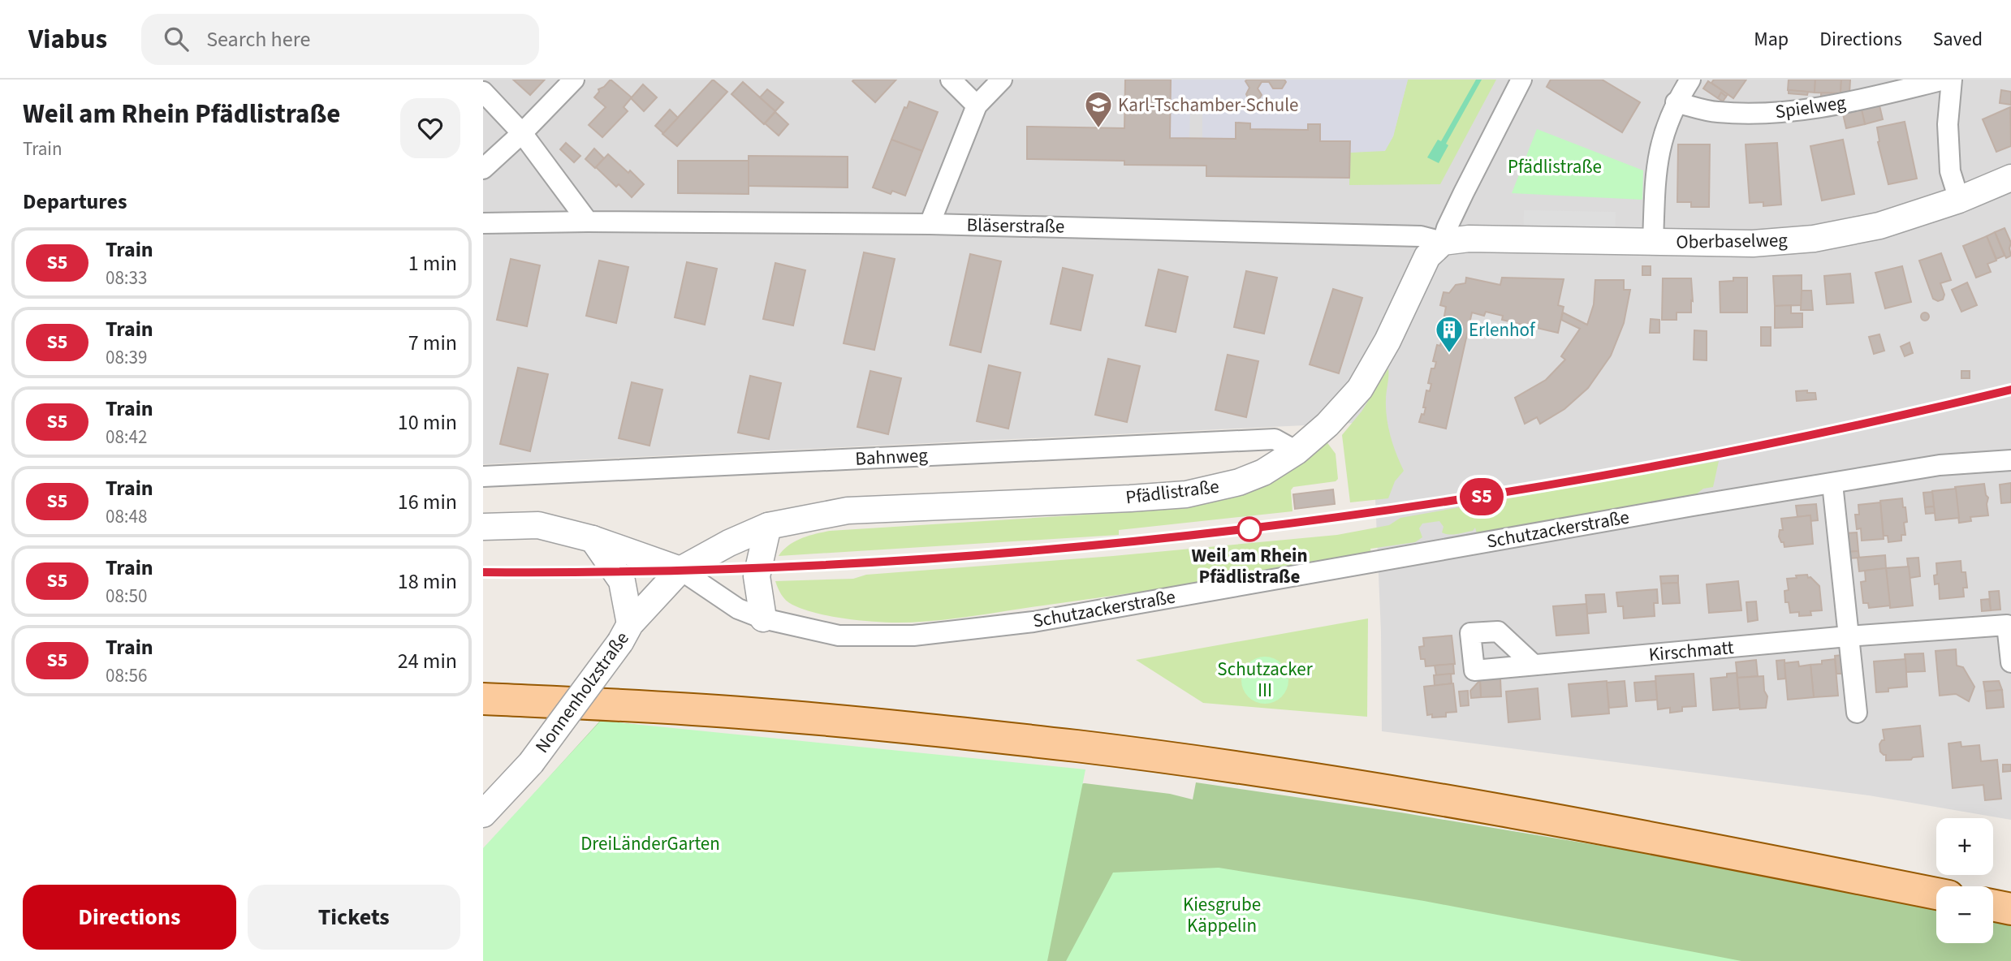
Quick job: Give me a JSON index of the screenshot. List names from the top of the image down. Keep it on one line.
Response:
{"streets":{"street":["Spielweg","Bläserstraße","Oberbaselweg","Bahnweg","Pfädlistraße","Schutzackerstraße","Kirschmatt","Nonnenholzstraße"]},"crossings":[["Bläserstraße","Oberbaselweg"],["Bläserstraße","Pfädlistraße"],["Oberbaselweg","Pfädlistraße"],["Bahnweg","Pfädlistraße"],["Pfädlistraße","Schutzackerstraße"],["Pfädlistraße","Nonnenholzstraße"],["Schutzackerstraße","Nonnenholzstraße"]],"parks":["Pfädlistraße","Schutzacker III","DreiLänderGarten","Kiesgrube Käppelin"],"places":{"school or university":["Karl-Tschamber-Schule"],"building":["Erlenhof"],"other":["Weil am Rhein Pfädlistraße"]},"page":{"header":"Viabus","search":"Search here","nav":["Map","Directions","Saved"],"heading":[["Weil am Rhein Pfädlistraße","Train"],"Departures"],"on_map":"S5","list":[{"mark":"S5","name":"Train","note":"08:33","value":"1 min"},{"mark":"S5","name":"Train","note":"08:39","value":"7 min"},{"mark":"S5","name":"Train","note":"08:42","value":"10 min"},{"mark":"S5","name":"Train","note":"08:48","value":"16 min"},{"mark":"S5","name":"Train","note":"08:50","value":"18 min"},{"mark":"S5","name":"Train","note":"08:56","value":"24 min"}],"map_buttons":["+","−"],"buttons":["Directions","Tickets"]}}
